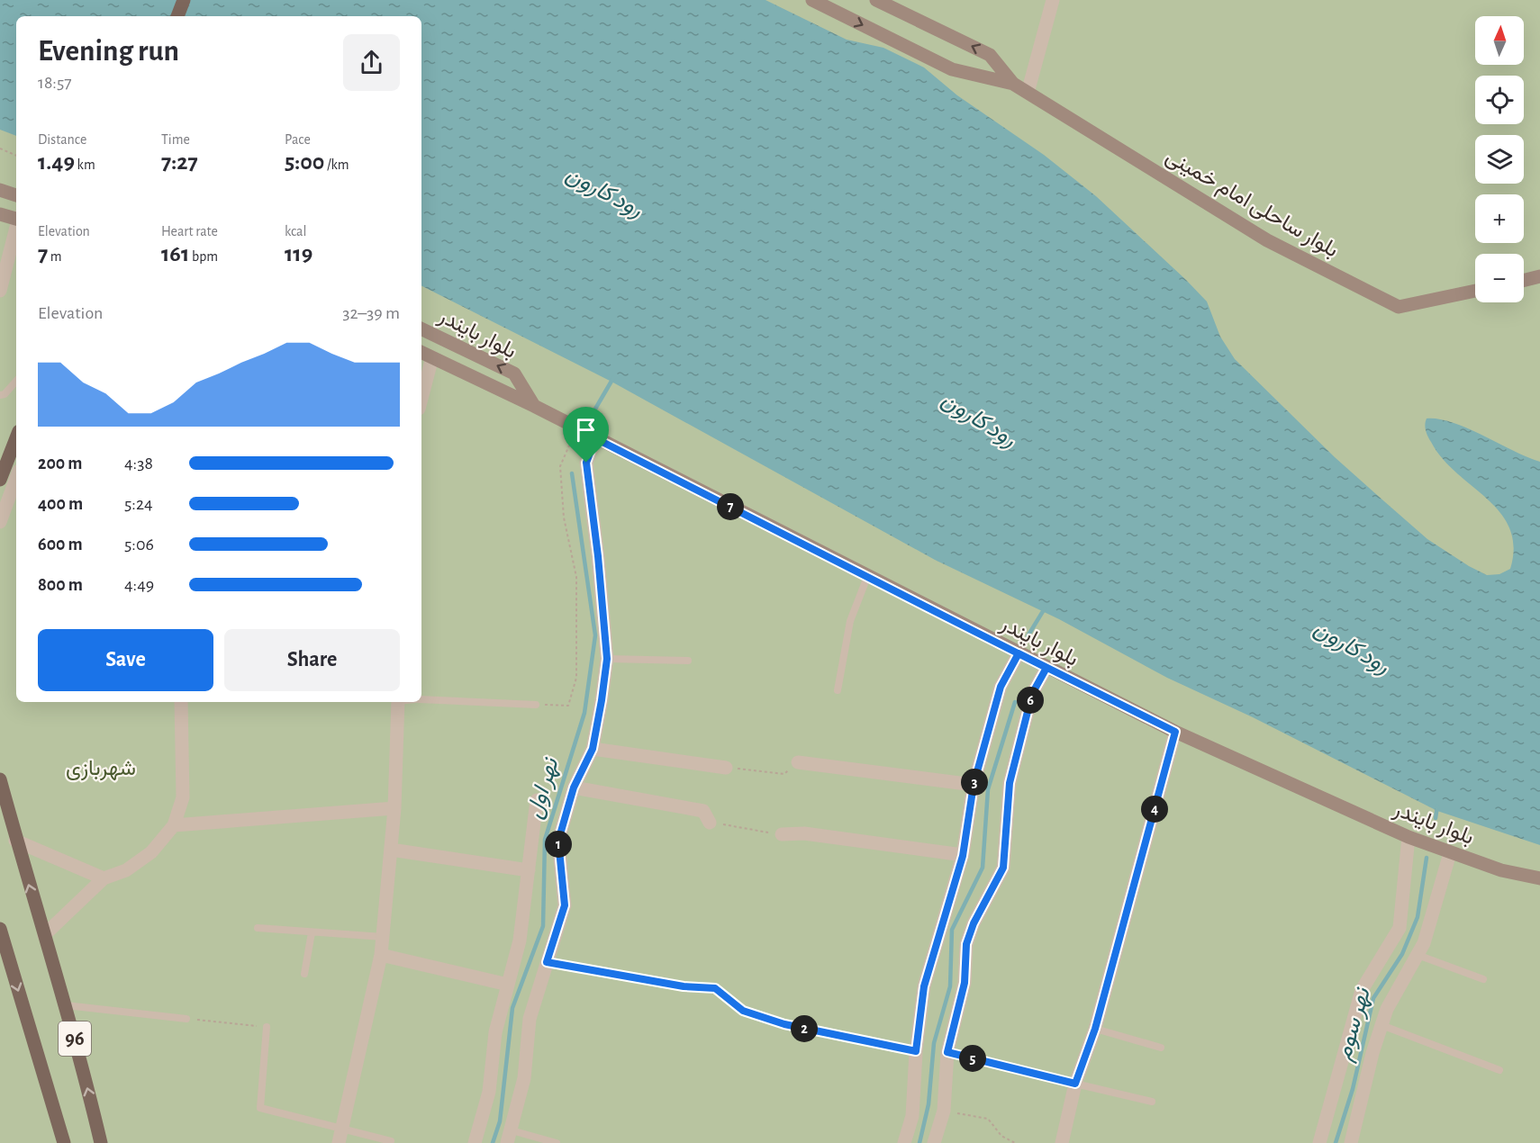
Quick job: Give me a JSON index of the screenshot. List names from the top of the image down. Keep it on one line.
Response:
{"streets":{"main road":["96"],"street":["بلوار ساحلی امام خمینی","بلوار بایندر"]},"water":["رود کارون","نهر اول","نهر سوم"],"parks":["شهربازی"],"north":"top","page":{"map_buttons":["+","−"],"heading":["Evening run","18:57"],"stats":[["Distance","1.49 km"],["Time","7:27"],["Pace","5:00 /km"],["Elevation","7 m"],["Heart rate","161 bpm"],["kcal","119"]],"chart":["Elevation","32–39 m"],"list":[{"name":"200 m","note":"4:38"},{"name":"400 m","note":"5:24"},{"name":"600 m","note":"5:06"},{"name":"800 m","note":"4:49"}],"pins":["7","6","3","4","1","2","5"],"buttons":["Save","Share"]}}
